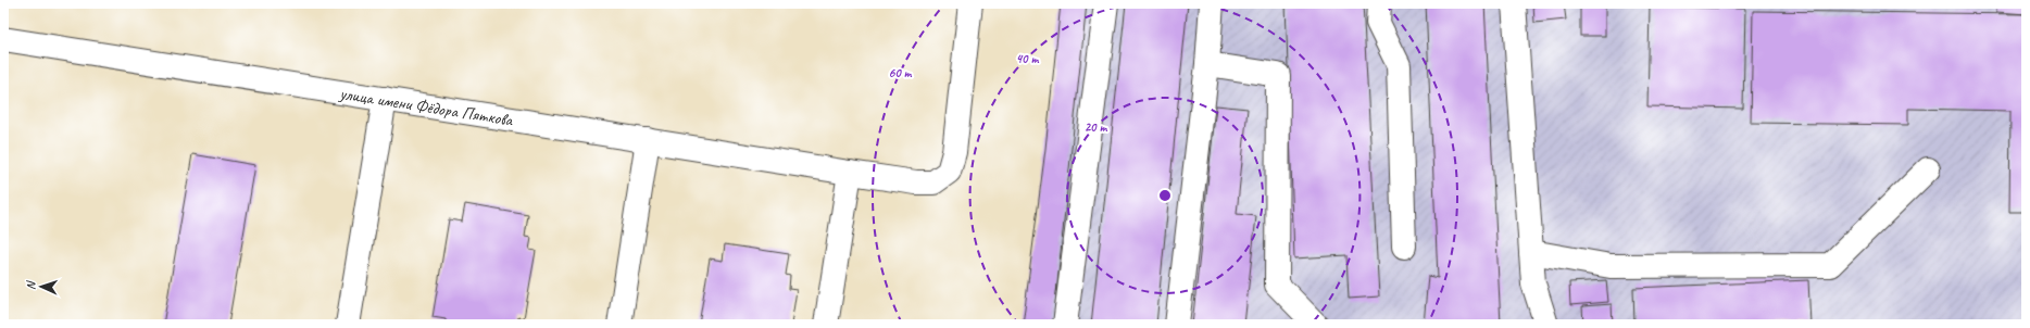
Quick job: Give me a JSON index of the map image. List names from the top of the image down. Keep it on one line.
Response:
{"streets":{"street":["улица имени Фёдора Пяткова"]},"north":"left","rings":["40 m","60 m","20 m"]}
